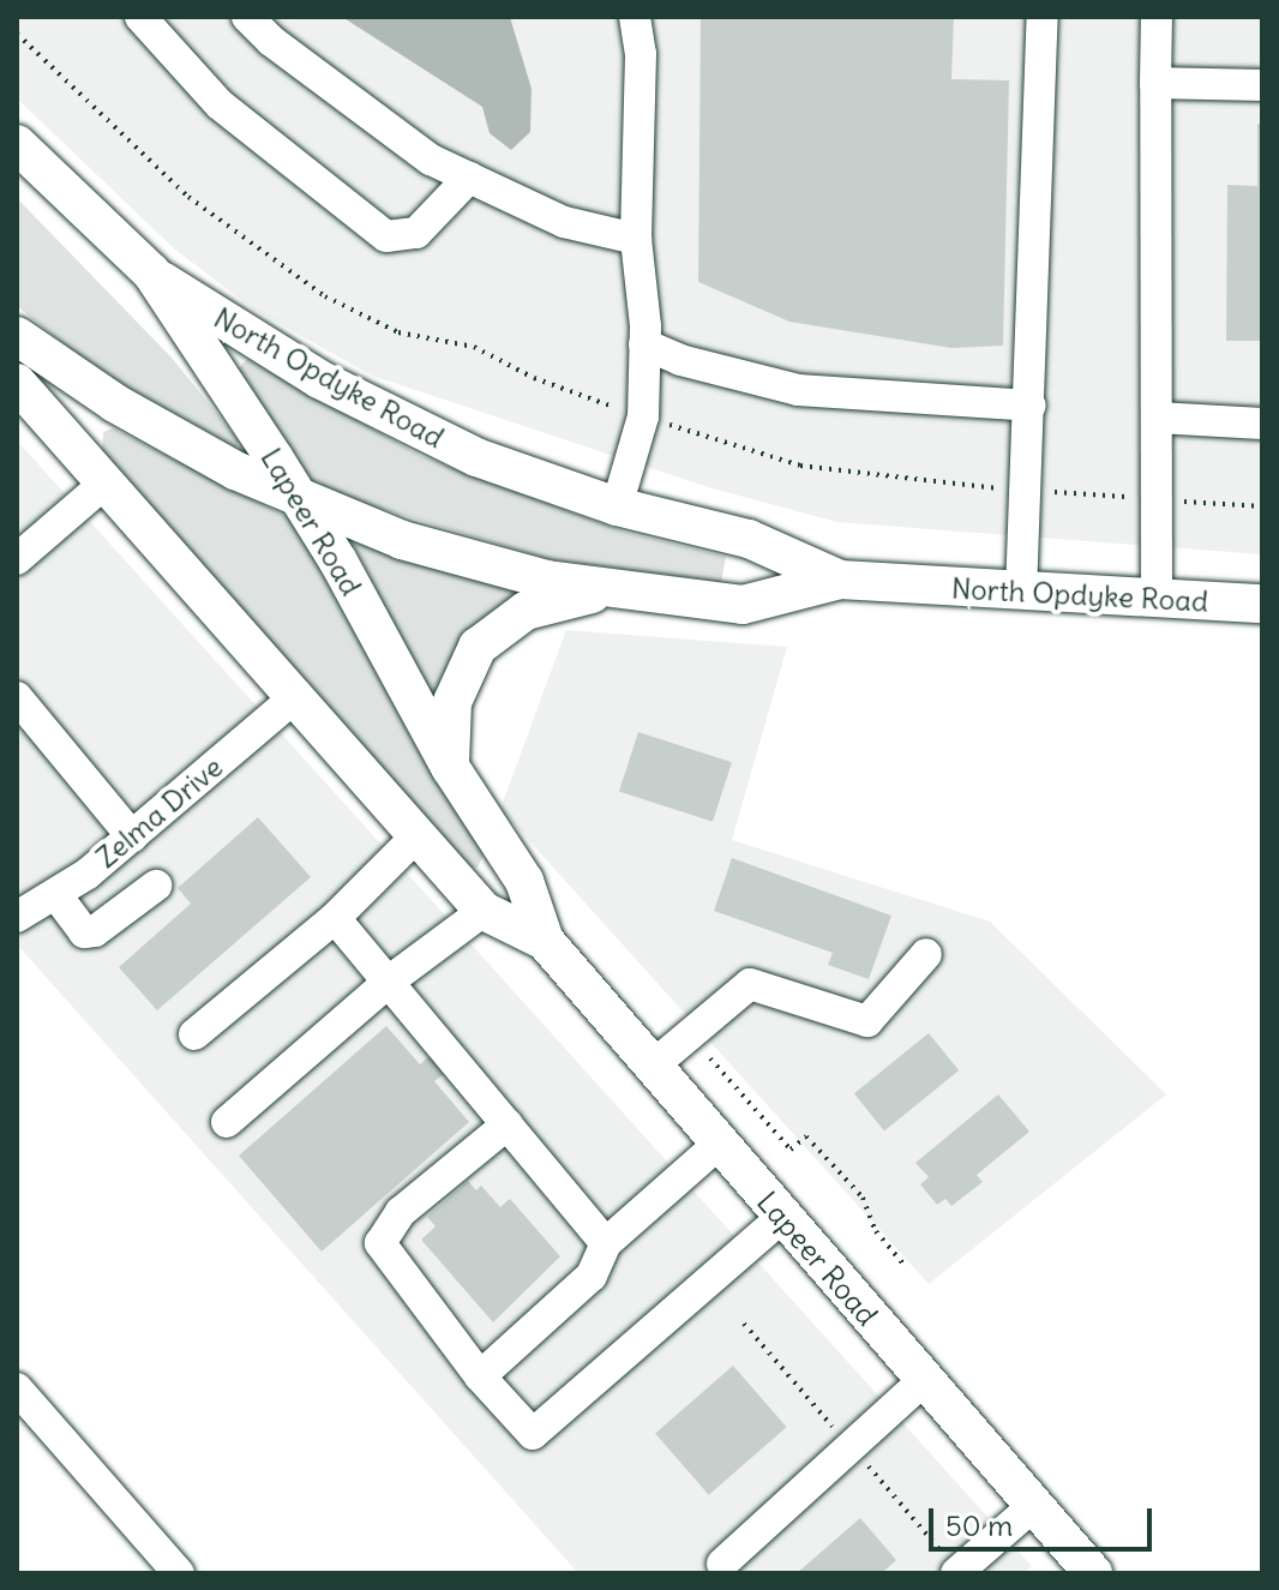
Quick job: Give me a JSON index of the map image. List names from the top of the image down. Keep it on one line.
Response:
{"streets":{"main road":["North Opdyke Road","Lapeer Road"],"street":["Zelma Drive"]},"crossings":[["North Opdyke Road","Lapeer Road"],["Lapeer Road","Zelma Drive"]],"scale_bar":"50 m"}
